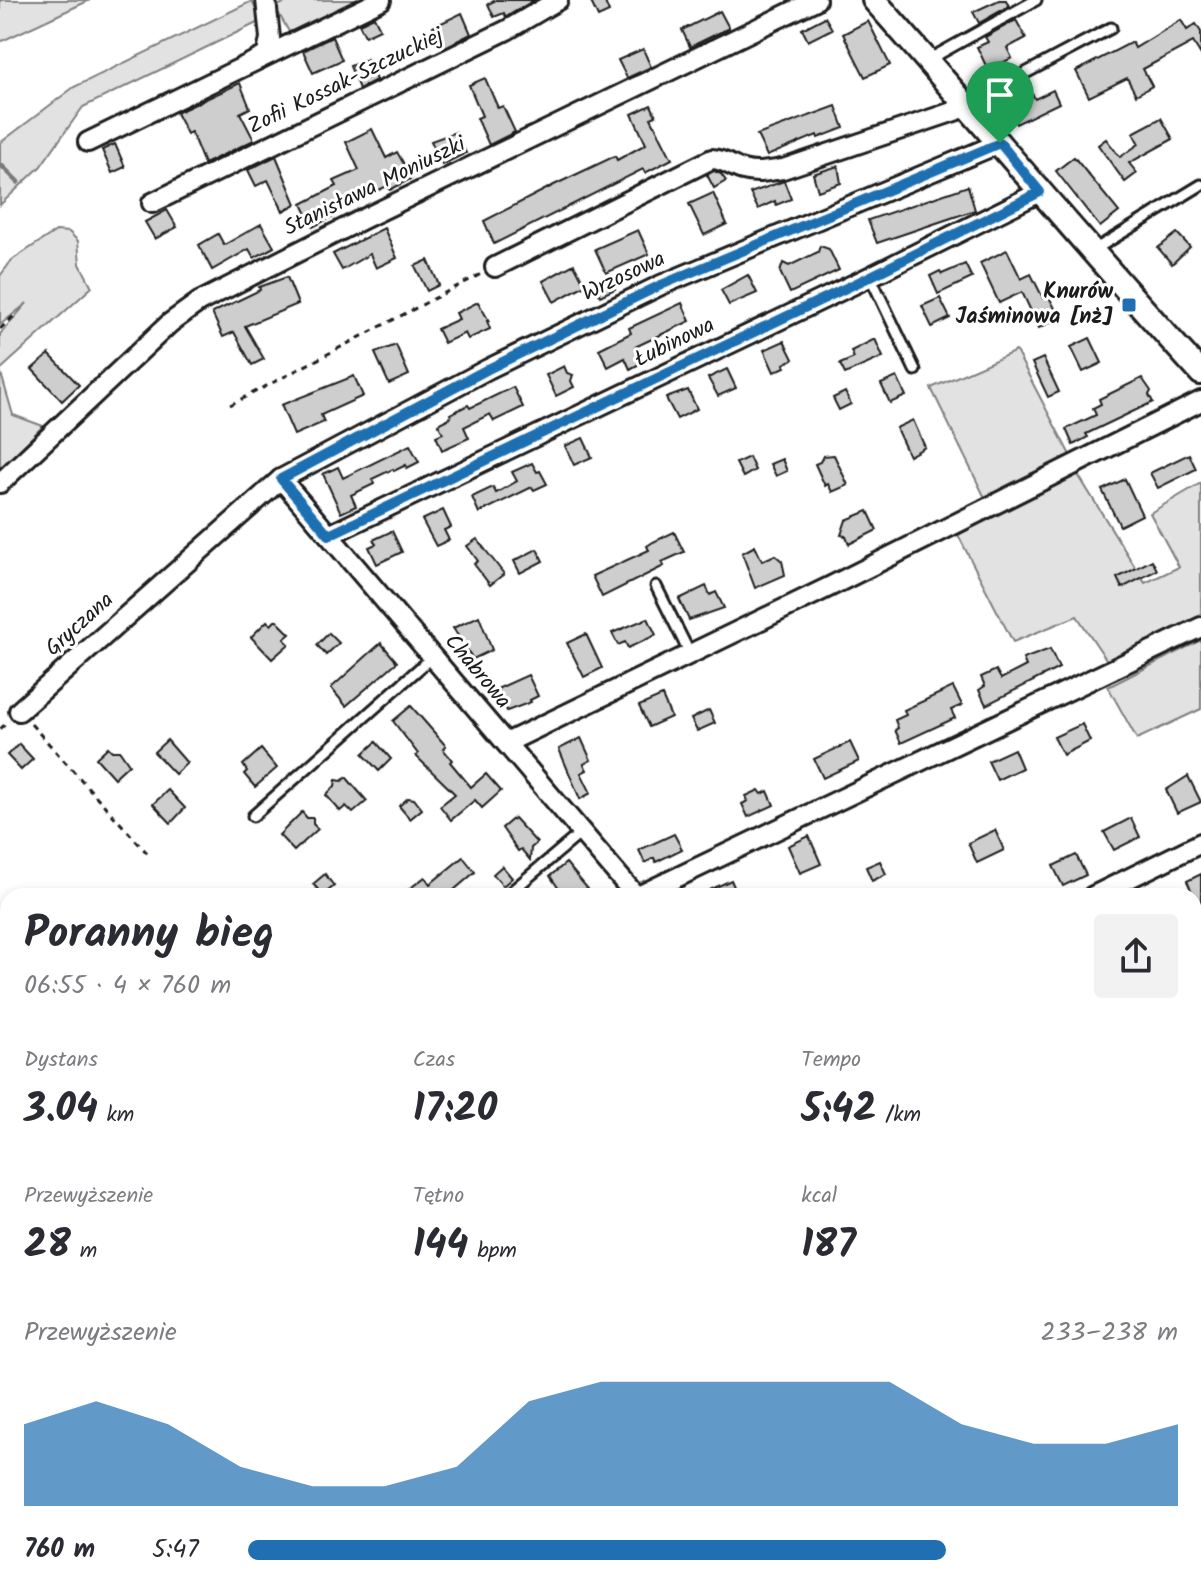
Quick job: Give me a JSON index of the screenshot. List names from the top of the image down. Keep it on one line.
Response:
{"streets":{"street":["Zofii Kossak-Szczuckiej","Stanisława Moniuszki","Wrzosowa","Łubinowa","Gryczana","Chabrowa"]},"crossings":[["Wrzosowa","Gryczana"],["Wrzosowa","Chabrowa"],["Łubinowa","Chabrowa"],["Gryczana","Chabrowa"]],"places":{"transit":["Knurów Jaśminowa [nż]"]},"page":{"heading":["Poranny bieg","06:55 · 4 × 760 m"],"stats":[["Dystans","3.04 km"],["Czas","17:20"],["Tempo","5:42 /km"],["Przewyższenie","28 m"],["Tętno","144 bpm"],["kcal","187"]],"chart":["Przewyższenie","233–238 m"],"list":[{"name":"760 m","note":"5:47"}]}}
